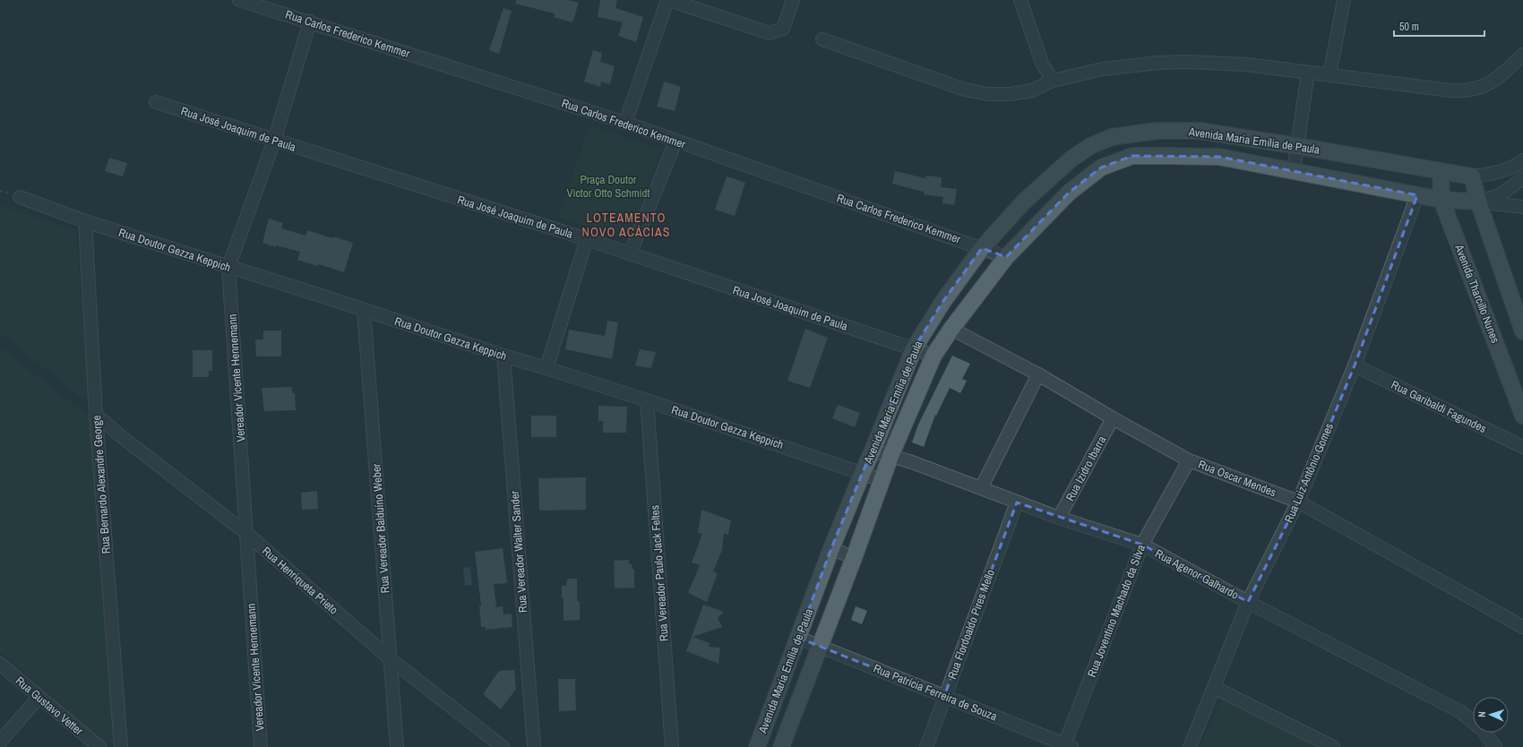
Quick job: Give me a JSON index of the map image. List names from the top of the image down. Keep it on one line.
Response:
{"streets":{"main road":["Avenida Maria Emília de Paula","Avenida Tharcillo Nunes"],"street":["Rua Carlos Frederico Kemmer","Rua José Joaquim de Paula","Rua Doutor Gezza Keppich","Vereador Vicente Hennemann","Rua Garibaldi Fagundes","Rua Izidro Ibarra","Rua Luiz Antônio Gomes","Rua Oscar Mendes","Rua Bernardo Alexandre George","Rua Vereador Balduíno Weber","Rua Vereador Walter Sander","Rua Vereador Paulo Jack Feltes","Rua Agenor Galhardo","Rua Henriqueta Prieto","Rua Joventino Machado da Silva","Rua Flordoaldo Pires Mello","Rua Patrícia Ferreira de Souza","Rua Gustavo Vetter"]},"crossings":[["Rua Carlos Frederico Kemmer","Avenida Maria Emília de Paula"],["Rua Carlos Frederico Kemmer","Vereador Vicente Hennemann"],["Rua José Joaquim de Paula","Avenida Maria Emília de Paula"],["Rua José Joaquim de Paula","Vereador Vicente Hennemann"],["Avenida Maria Emília de Paula","Rua Doutor Gezza Keppich"],["Avenida Maria Emília de Paula","Avenida Tharcillo Nunes"],["Avenida Maria Emília de Paula","Rua Luiz Antônio Gomes"],["Avenida Maria Emília de Paula","Rua Oscar Mendes"],["Avenida Maria Emília de Paula","Rua Agenor Galhardo"],["Avenida Maria Emília de Paula","Rua Patrícia Ferreira de Souza"],["Rua Doutor Gezza Keppich","Vereador Vicente Hennemann"],["Rua Doutor Gezza Keppich","Rua Bernardo Alexandre George"],["Rua Doutor Gezza Keppich","Rua Vereador Balduíno Weber"],["Rua Doutor Gezza Keppich","Rua Vereador Walter Sander"],["Rua Doutor Gezza Keppich","Rua Vereador Paulo Jack Feltes"],["Vereador Vicente Hennemann","Rua Henriqueta Prieto"],["Rua Garibaldi Fagundes","Rua Luiz Antônio Gomes"],["Rua Izidro Ibarra","Rua Oscar Mendes"],["Rua Izidro Ibarra","Rua Agenor Galhardo"],["Rua Luiz Antônio Gomes","Rua Oscar Mendes"],["Rua Luiz Antônio Gomes","Rua Agenor Galhardo"],["Rua Oscar Mendes","Rua Joventino Machado da Silva"],["Rua Bernardo Alexandre George","Rua Henriqueta Prieto"],["Rua Vereador Balduíno Weber","Rua Henriqueta Prieto"],["Rua Agenor Galhardo","Rua Joventino Machado da Silva"],["Rua Agenor Galhardo","Rua Flordoaldo Pires Mello"],["Rua Joventino Machado da Silva","Rua Patrícia Ferreira de Souza"],["Rua Flordoaldo Pires Mello","Rua Patrícia Ferreira de Souza"]],"districts":["LOTEAMENTO NOVO ACÁCIAS"],"parks":["Praça Doutor Victor Otto Schmidt"],"scale_bar":"50 m","north":"left"}
